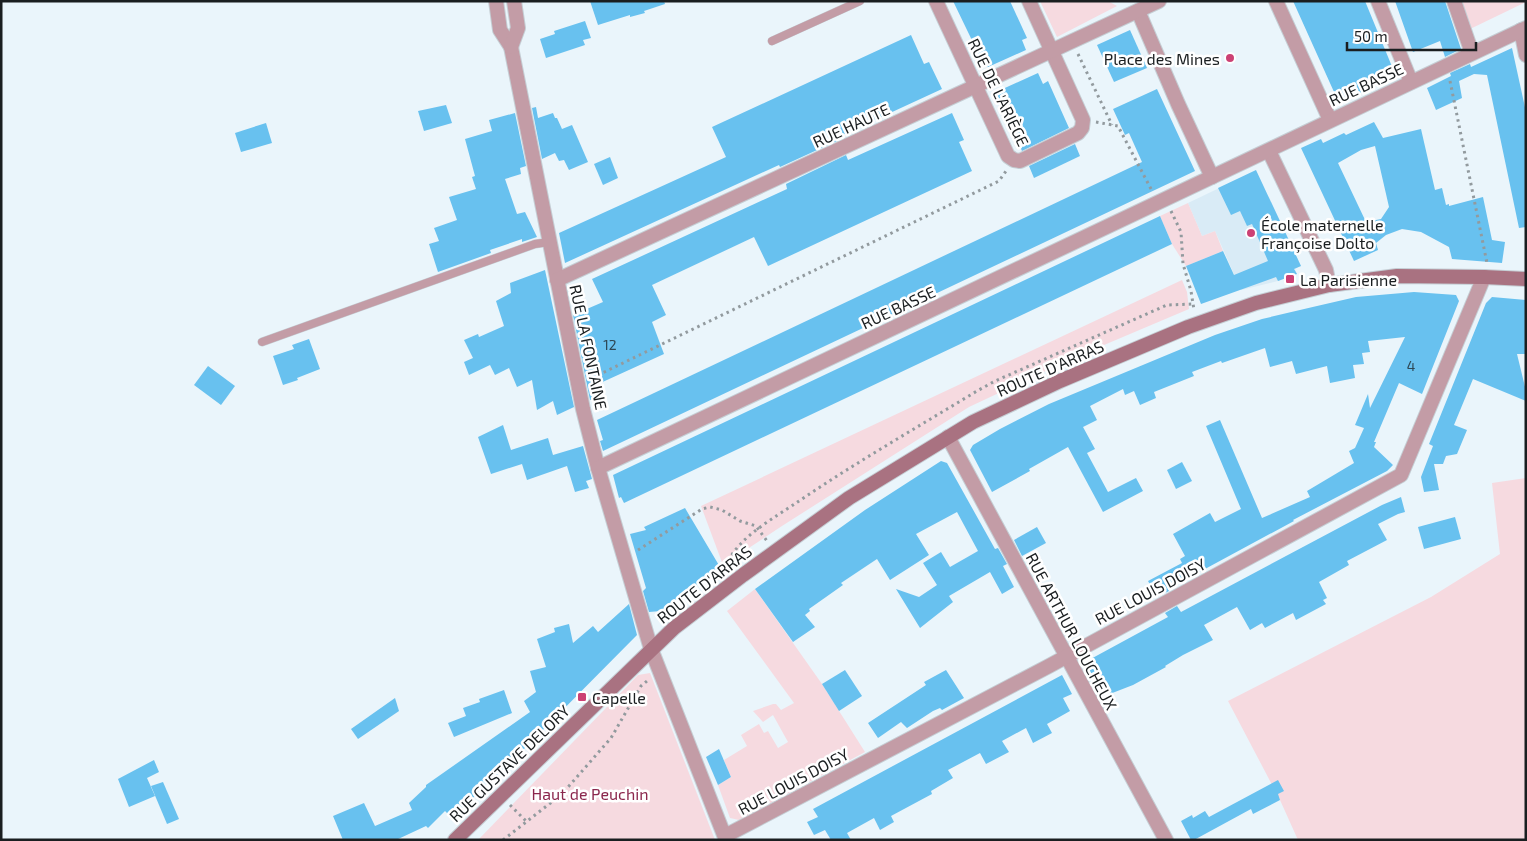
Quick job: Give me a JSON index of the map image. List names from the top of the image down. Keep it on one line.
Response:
{"streets":{"main road":["ROUTE D'ARRAS","RUE GUSTAVE DELORY"],"street":["RUE BASSE","RUE DE L'ARIÈGE","RUE HAUTE","RUE LA FONTAINE","RUE LOUIS DOISY","RUE ARTHUR LOUCHEUX"]},"crossings":[["RUE BASSE","RUE LA FONTAINE"],["RUE DE L'ARIÈGE","RUE HAUTE"],["RUE HAUTE","RUE LA FONTAINE"],["RUE LA FONTAINE","ROUTE D'ARRAS"],["RUE LA FONTAINE","RUE LOUIS DOISY"],["RUE LA FONTAINE","RUE GUSTAVE DELORY"],["ROUTE D'ARRAS","RUE LOUIS DOISY"],["ROUTE D'ARRAS","RUE ARTHUR LOUCHEUX"],["ROUTE D'ARRAS","RUE GUSTAVE DELORY"],["RUE LOUIS DOISY","RUE ARTHUR LOUCHEUX"]],"parks":["Haut de Peuchin"],"places":{"other":["Place des Mines","École maternelle Françoise Dolto"],"transit":["La Parisienne","Capelle"]},"house_numbers":["12","4"],"scale_bar":"50 m"}
